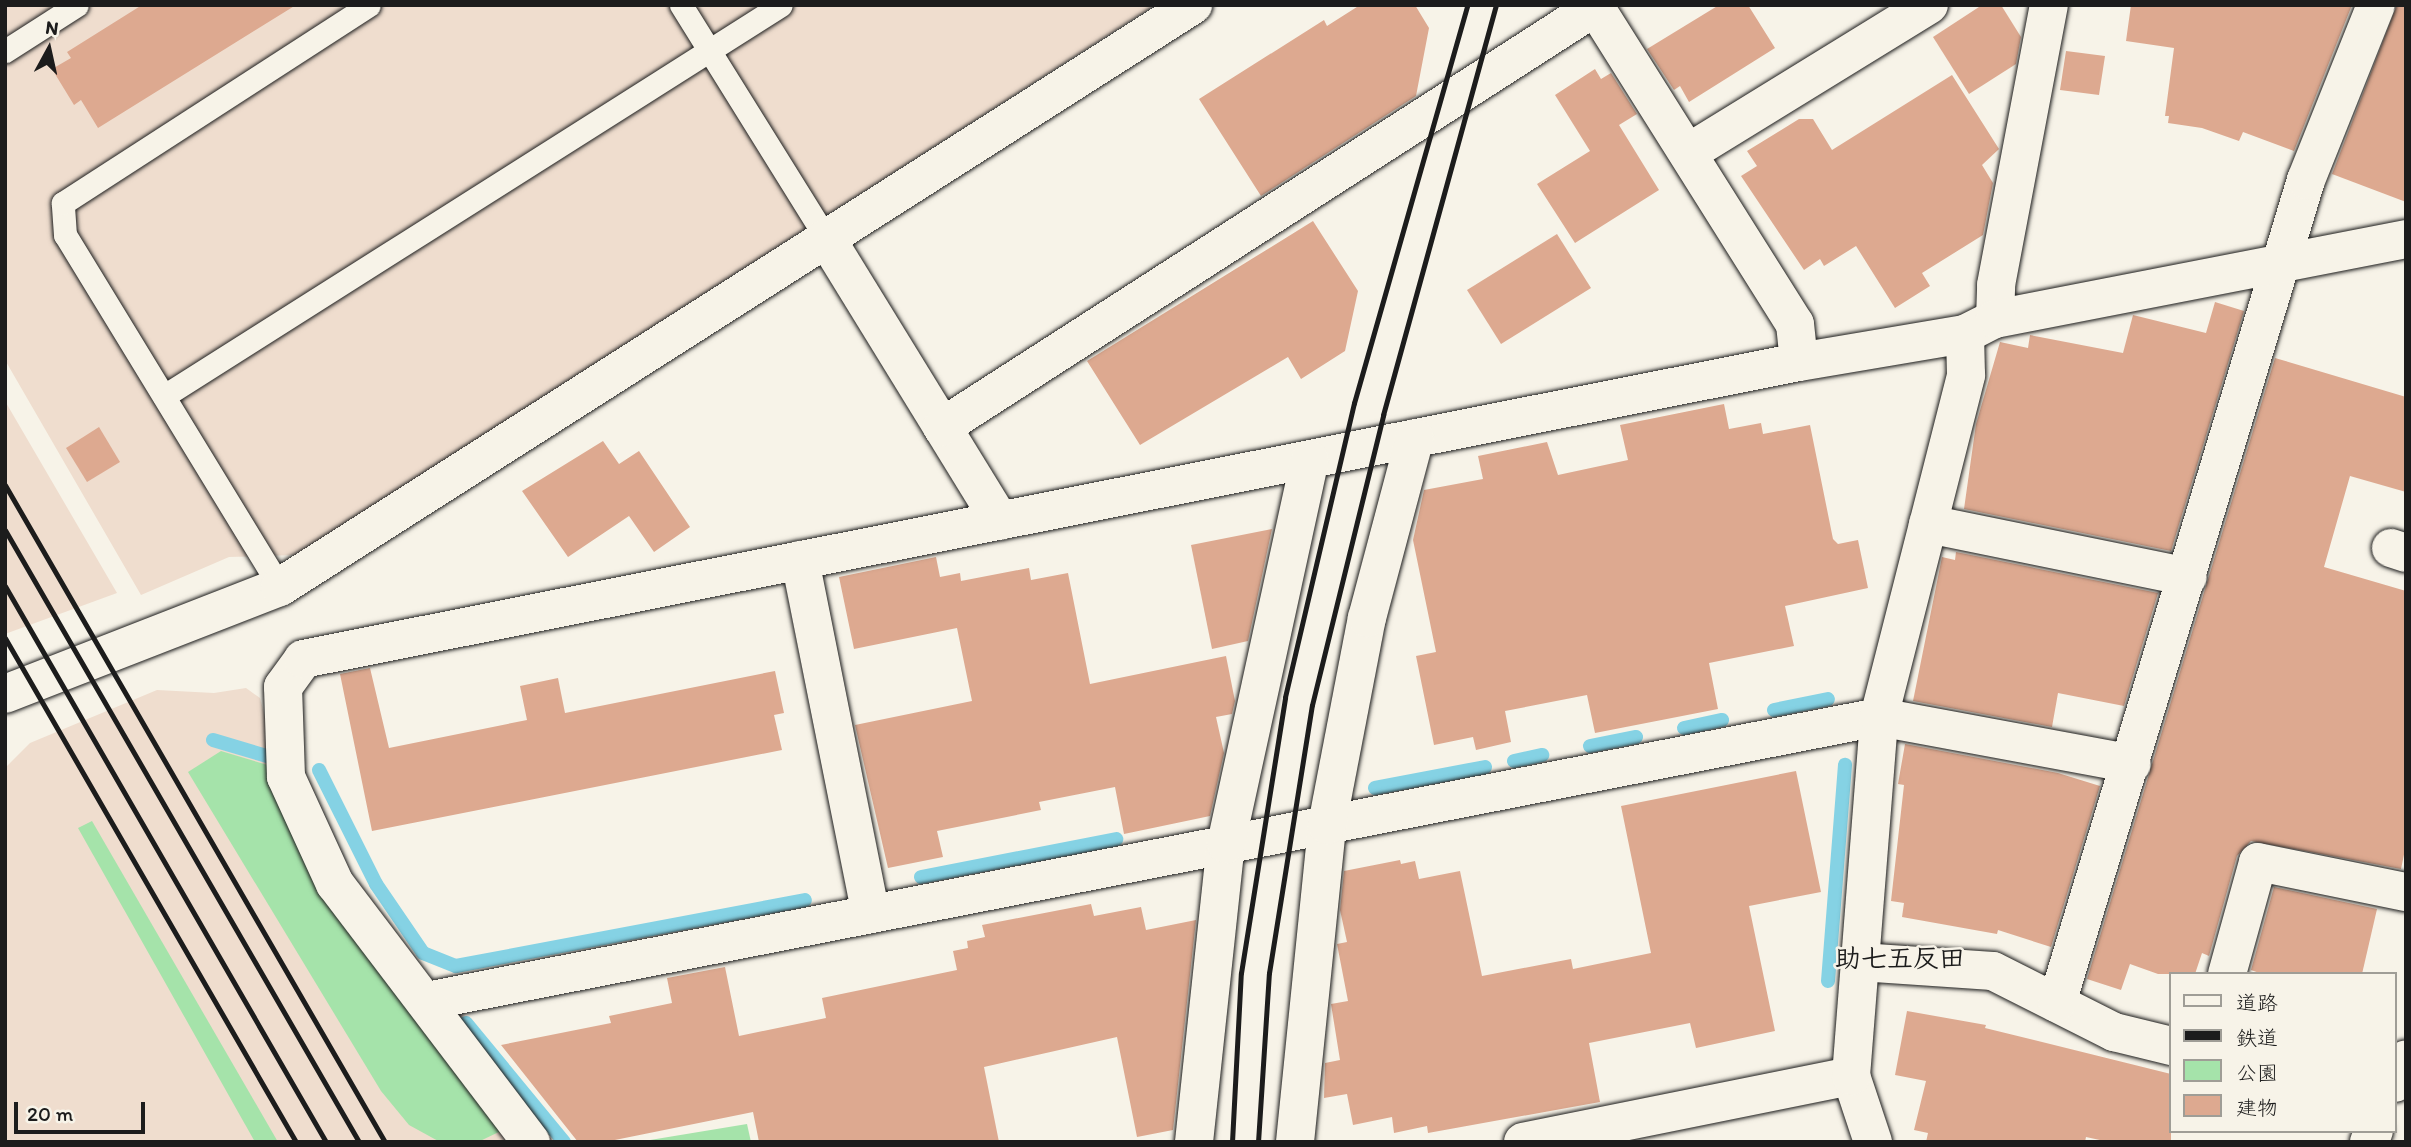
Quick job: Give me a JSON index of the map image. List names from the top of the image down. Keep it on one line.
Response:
{"districts":["助七五反田"],"legend":["道路","鉄道","公園","建物"],"scale_bar":"20 m","north":"top"}
